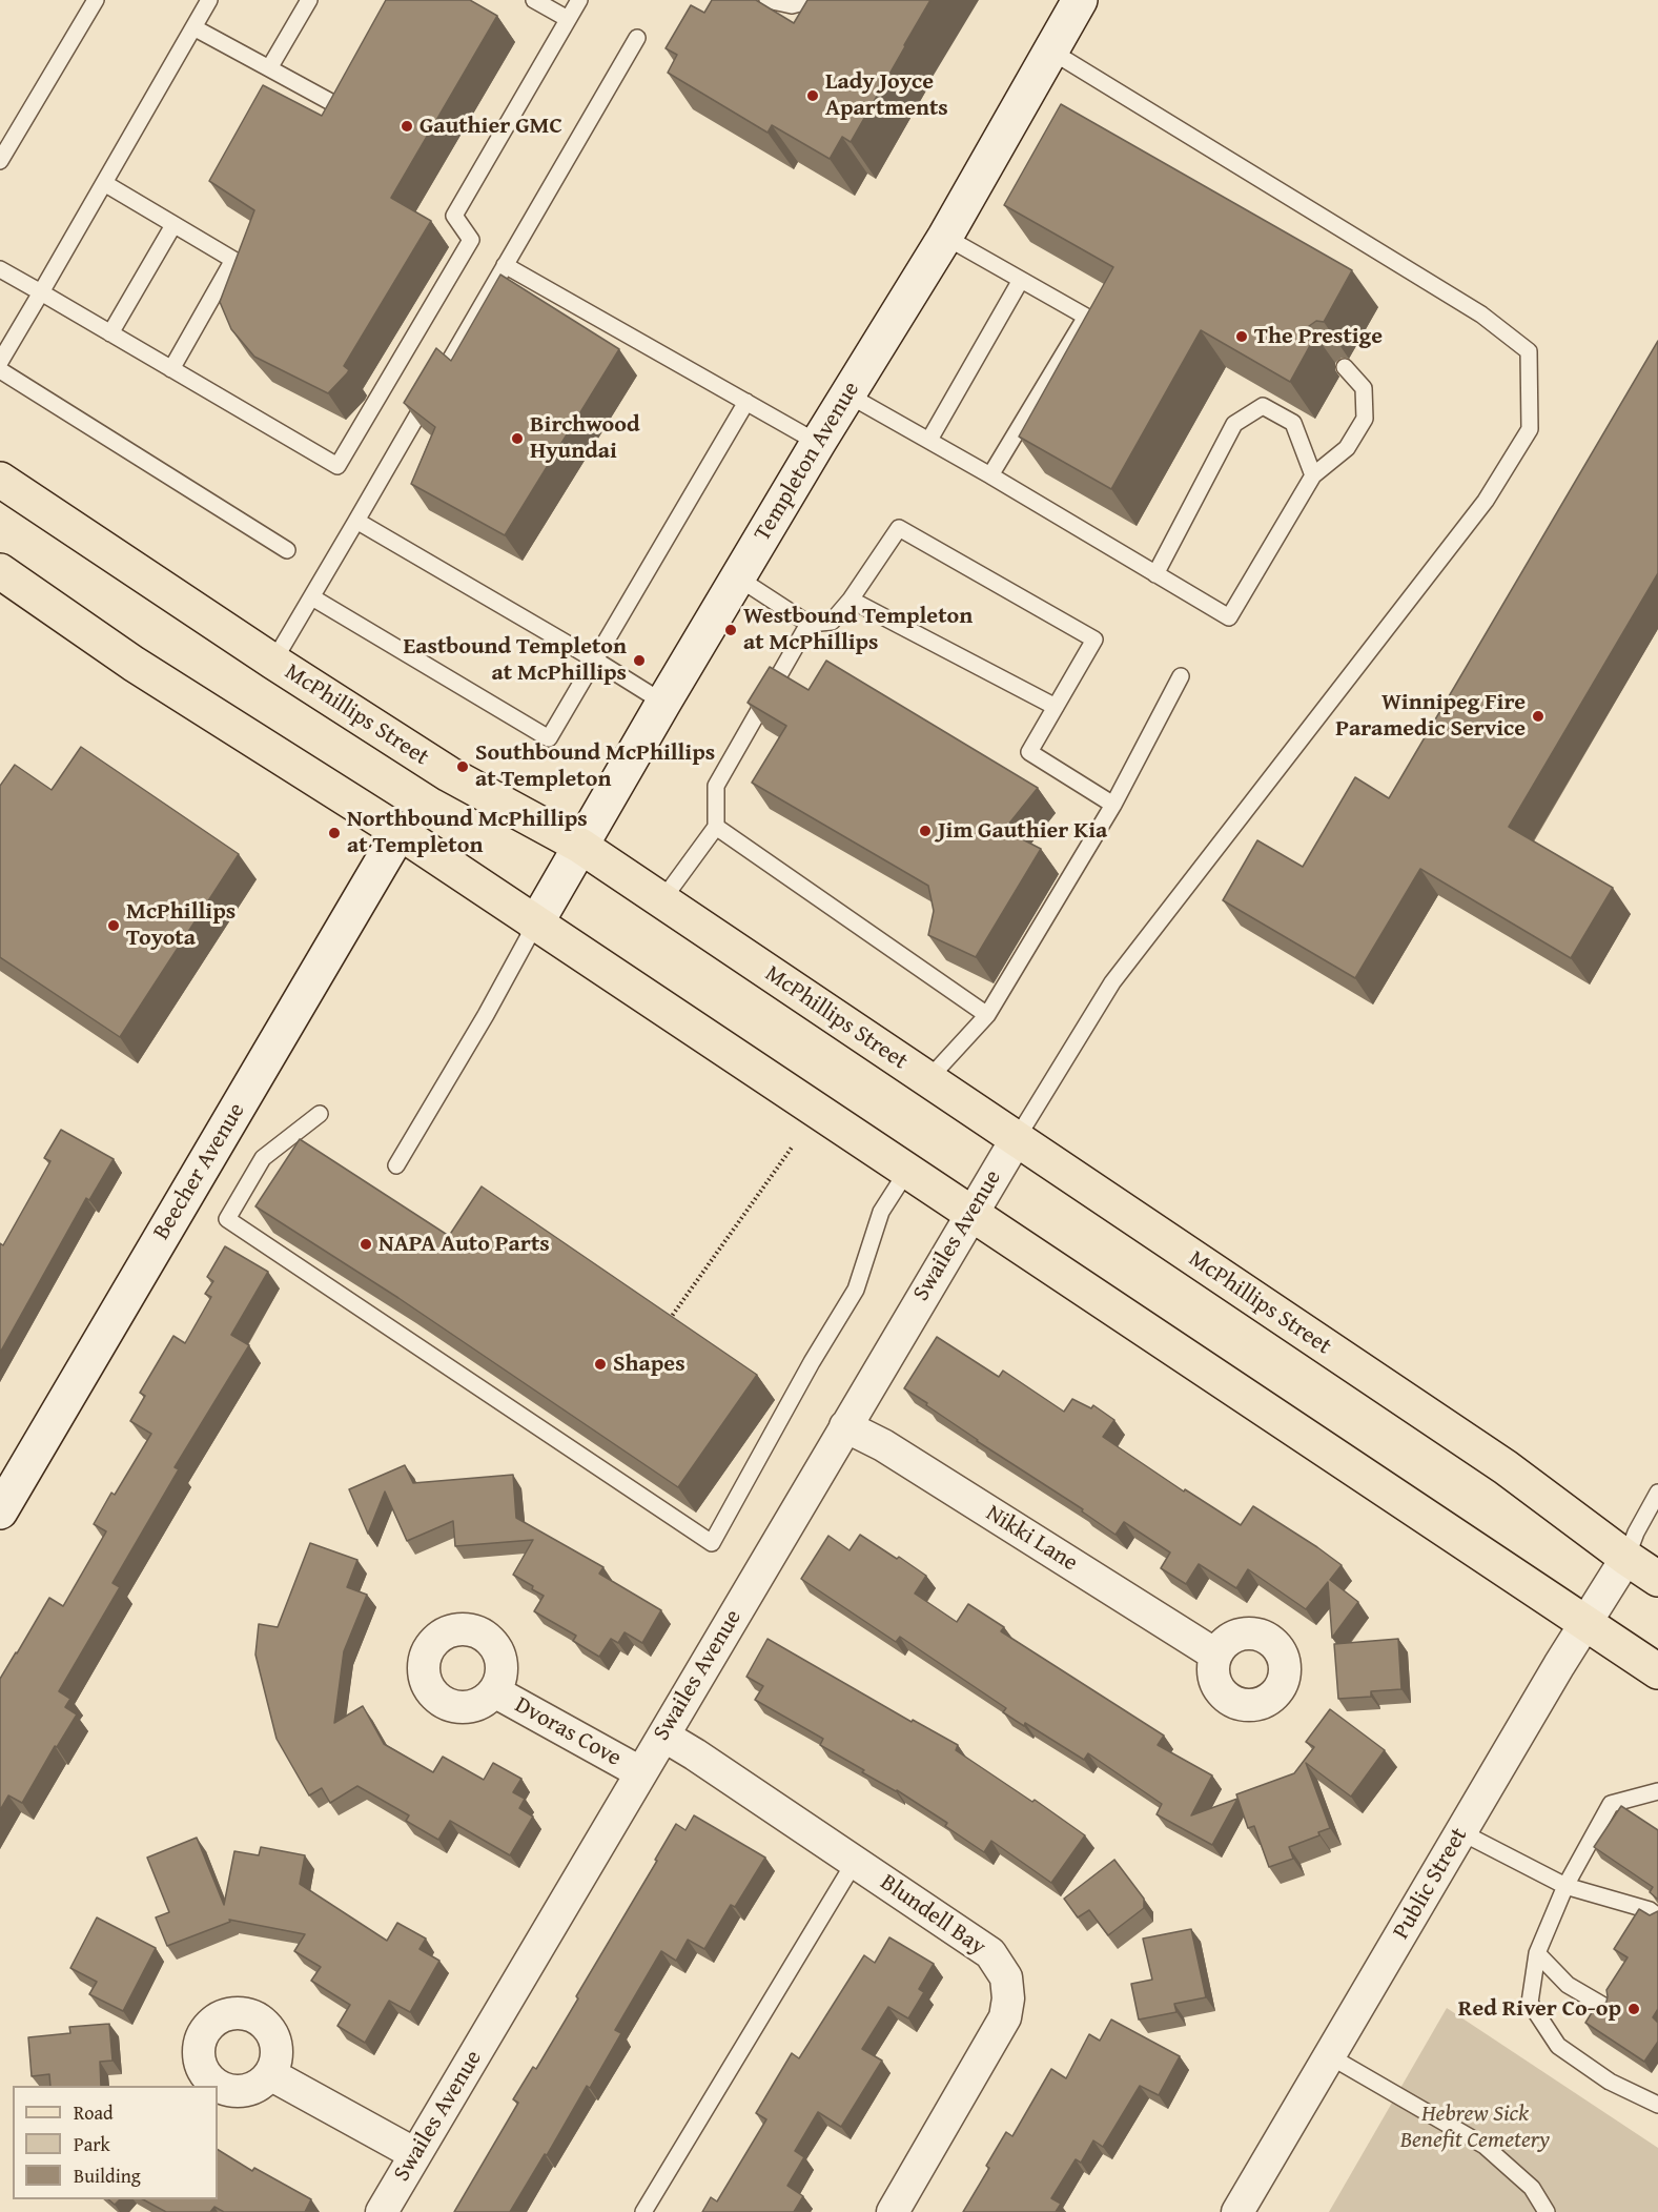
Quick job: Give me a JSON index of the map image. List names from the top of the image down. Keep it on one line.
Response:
{"streets":{"main road":["McPhillips Street"],"street":["Templeton Avenue","Beecher Avenue","Swailes Avenue","Nikki Lane","Dvoras Cove","Public Street","Blundell Bay"]},"crossings":[["Templeton Avenue","McPhillips Street"],["McPhillips Street","Swailes Avenue"],["McPhillips Street","Public Street"],["Swailes Avenue","Nikki Lane"],["Swailes Avenue","Dvoras Cove"],["Swailes Avenue","Blundell Bay"]],"parks":["Hebrew Sick Benefit Cemetery"],"places":["Lady Joyce Apartments","Gauthier GMC","The Prestige","Birchwood Hyundai","Westbound Templeton at McPhillips","Eastbound Templeton at McPhillips","Winnipeg Fire Paramedic Service","Southbound McPhillips at Templeton","Jim Gauthier Kia","Northbound McPhillips at Templeton","McPhillips Toyota","NAPA Auto Parts","Shapes","Red River Co-op"],"legend":["Road","Park","Building"]}
